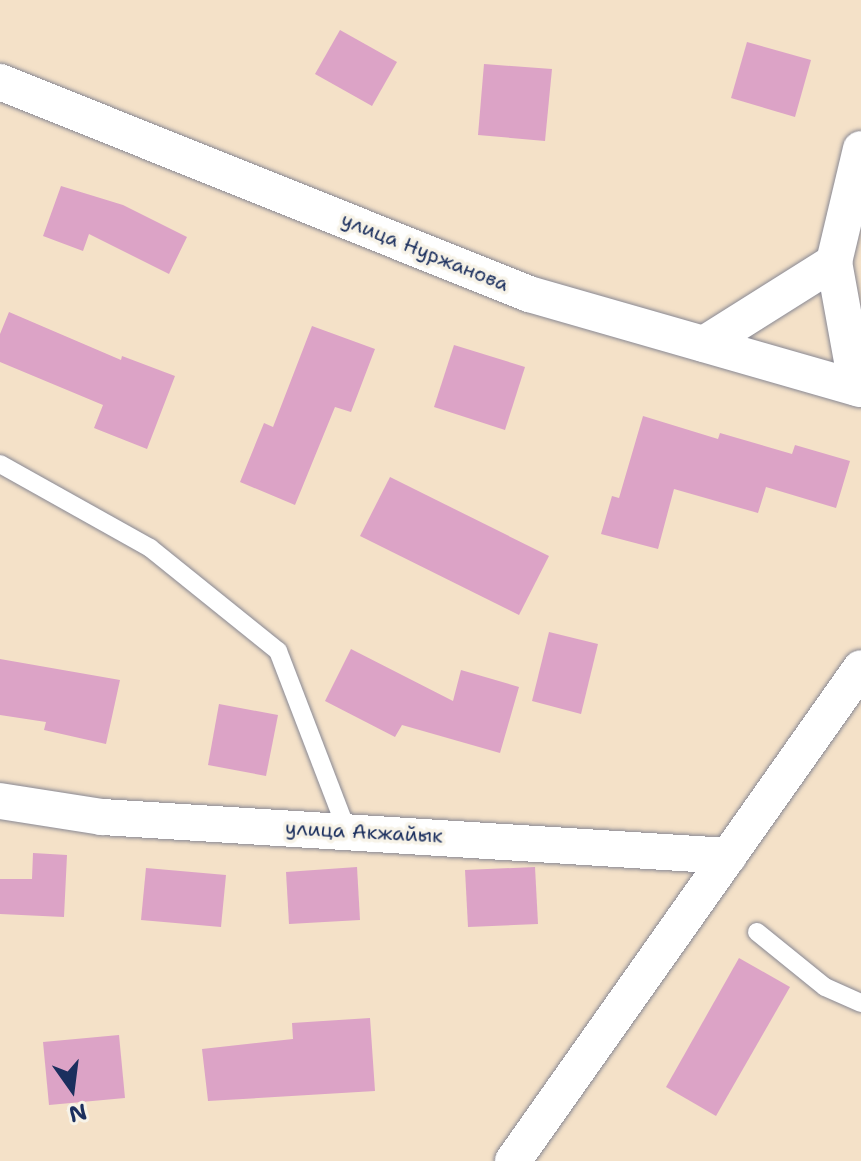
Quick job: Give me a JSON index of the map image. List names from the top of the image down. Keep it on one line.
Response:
{"streets":{"street":["улица Нуржанова","улица Акжайык"]},"north":"bottom"}
